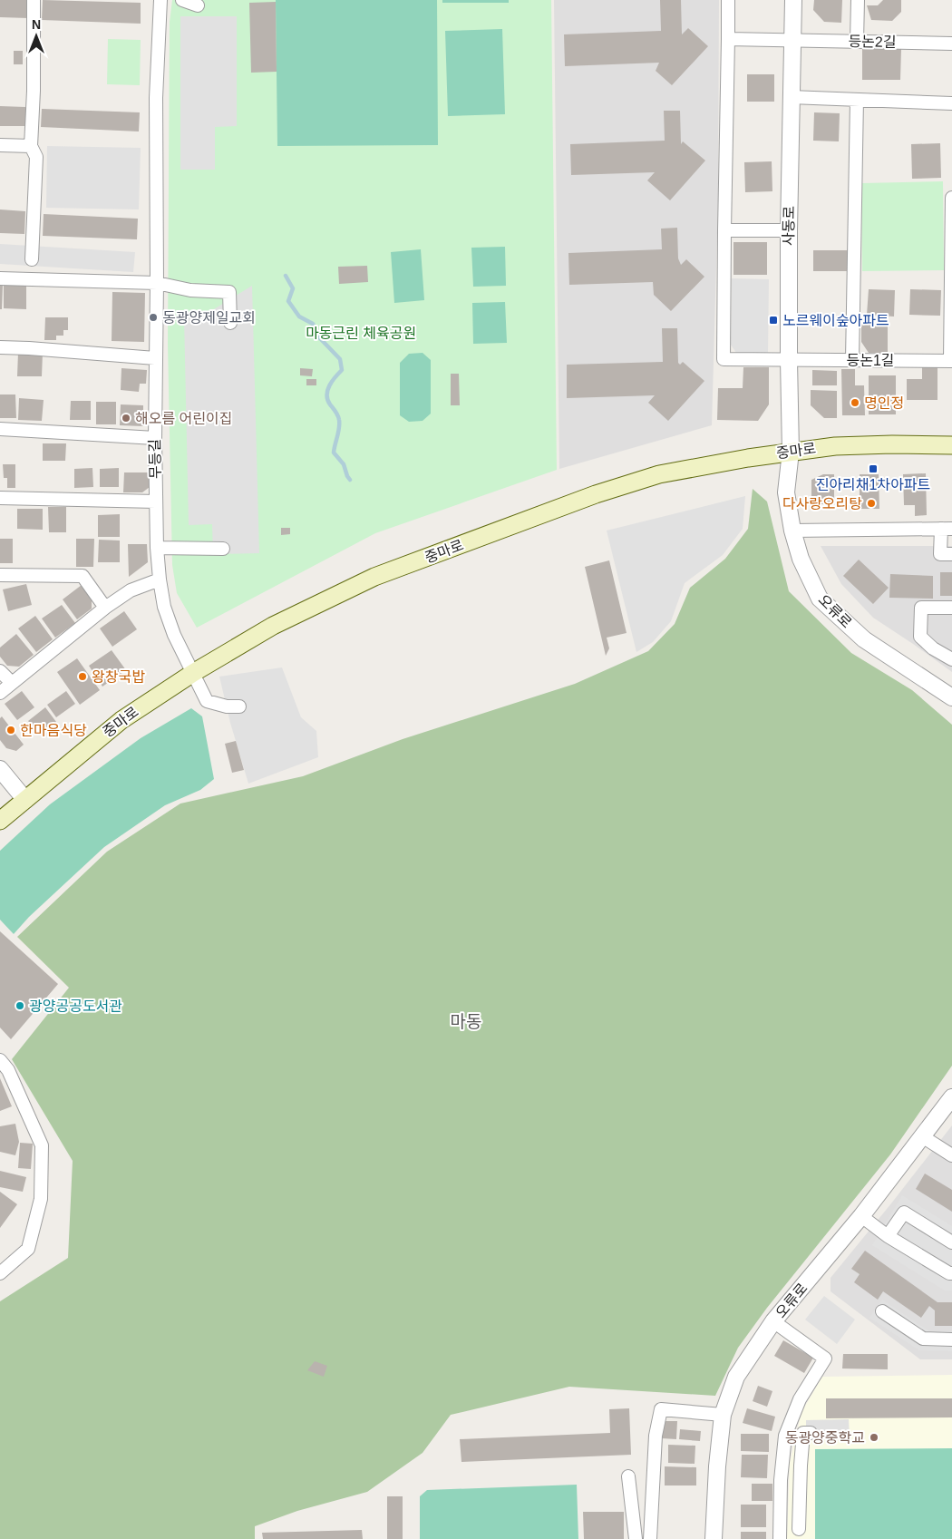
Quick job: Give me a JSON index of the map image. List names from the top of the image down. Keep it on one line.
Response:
{"streets":{"main road":["중마로"],"street":["등논2길","사동로","등논1길","무등길","오류로"]},"crossings":[["등논2길","사동로"],["사동로","등논1길"],["사동로","중마로"],["사동로","오류로"],["중마로","무등길"],["중마로","오류로"]],"districts":["마동"],"parks":["마동근린 체육공원"],"places":{"other":["동광양제일교회","명인정","해오름 어린이집","다사랑오리탕","왕창국밥","한마음식당","광양공공도서관","동광양중학교"],"transit":["노르웨이숲아파트","진아리채1차아파트"]},"north":"top"}
